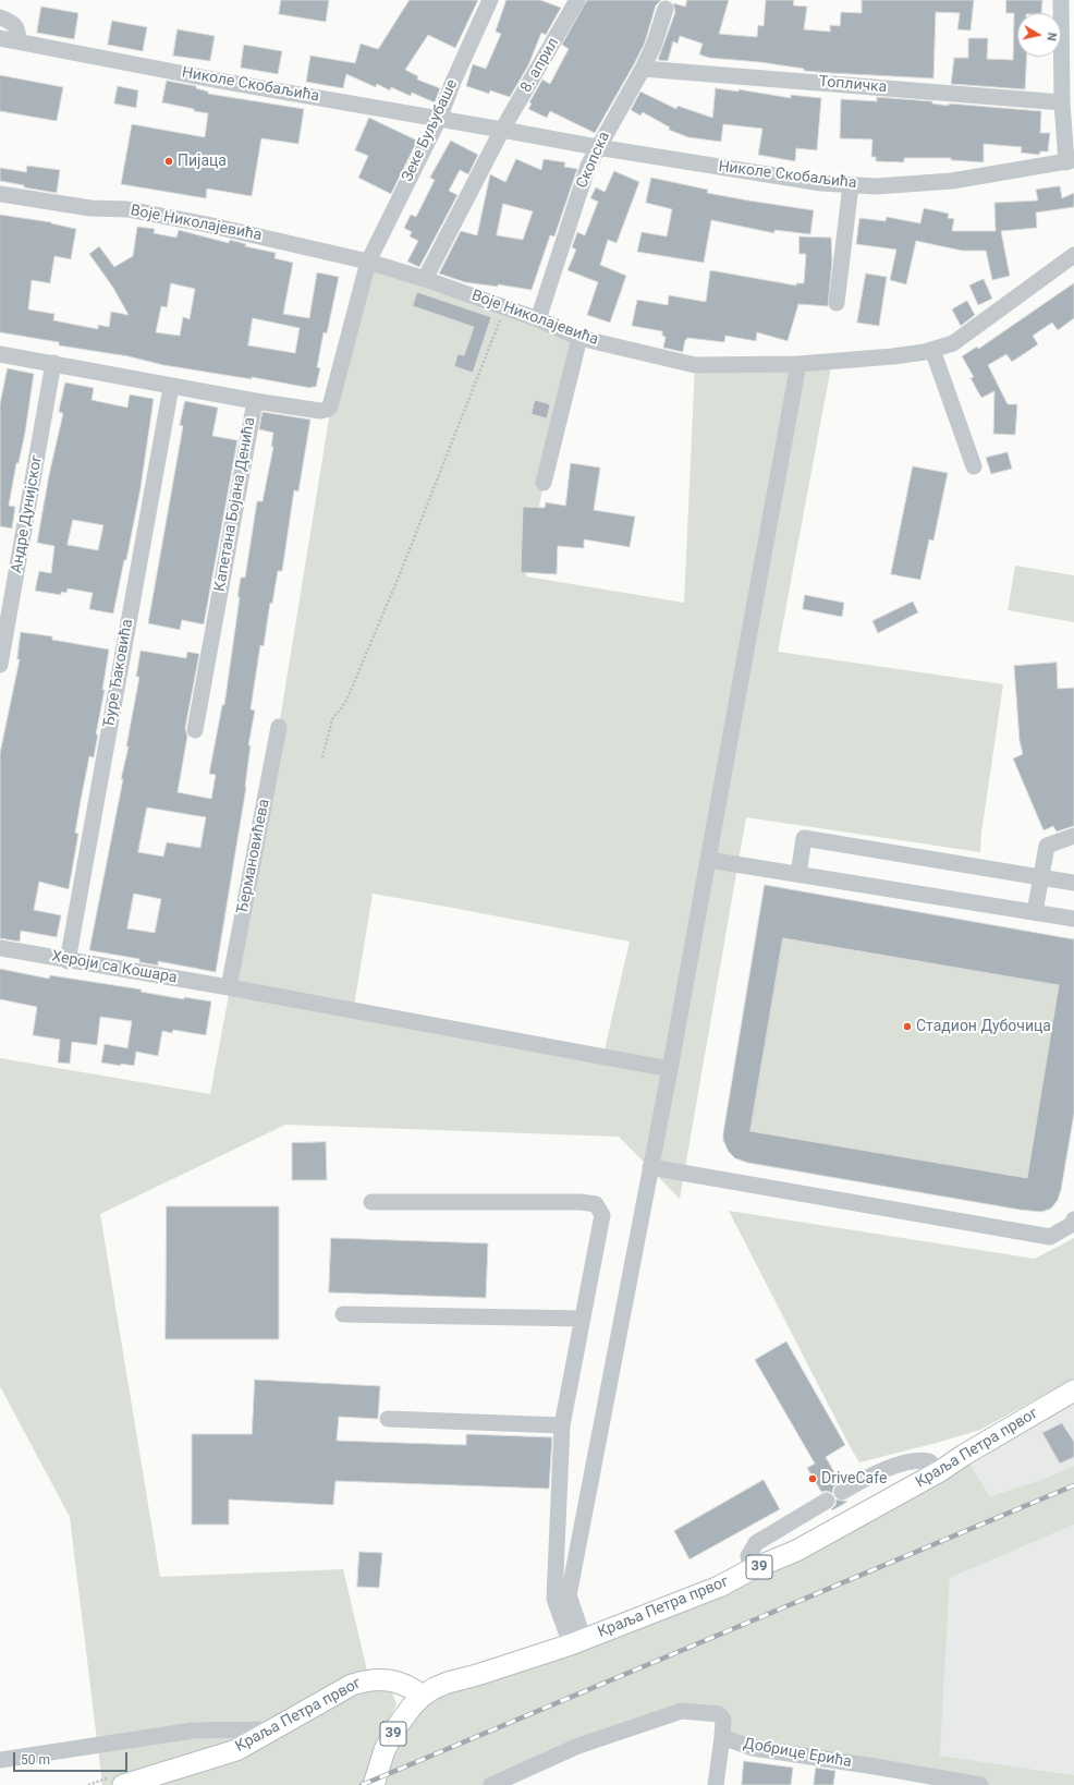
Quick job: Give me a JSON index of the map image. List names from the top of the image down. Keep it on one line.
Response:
{"streets":{"main road":["Краља Петра првог","39"],"street":["8. април","Николе Скобаљића","Топличка","Зеке Буљубаше","Скопска","Воје Николајевића","Капетана Бојана Денића","Андре Дунијског","Ђуре Ђаковића","Ђермановићева","Хероји са Кошара","Добрице Ерића"]},"crossings":[["8. април","Николе Скобаљића"],["Николе Скобаљића","Зеке Буљубаше"],["Николе Скобаљића","Скопска"],["Топличка","Скопска"],["Зеке Буљубаше","Воје Николајевића"],["Зеке Буљубаше","Капетана Бојана Денића"],["Скопска","Воје Николајевића"],["Воје Николајевића","Капетана Бојана Денића"],["Ђуре Ђаковића","Хероји са Кошара"],["Ђермановићева","Хероји са Кошара"]],"places":["Пијаца","Стадион Дубочица","DriveCafe"],"scale_bar":"50 m","north":"right"}
